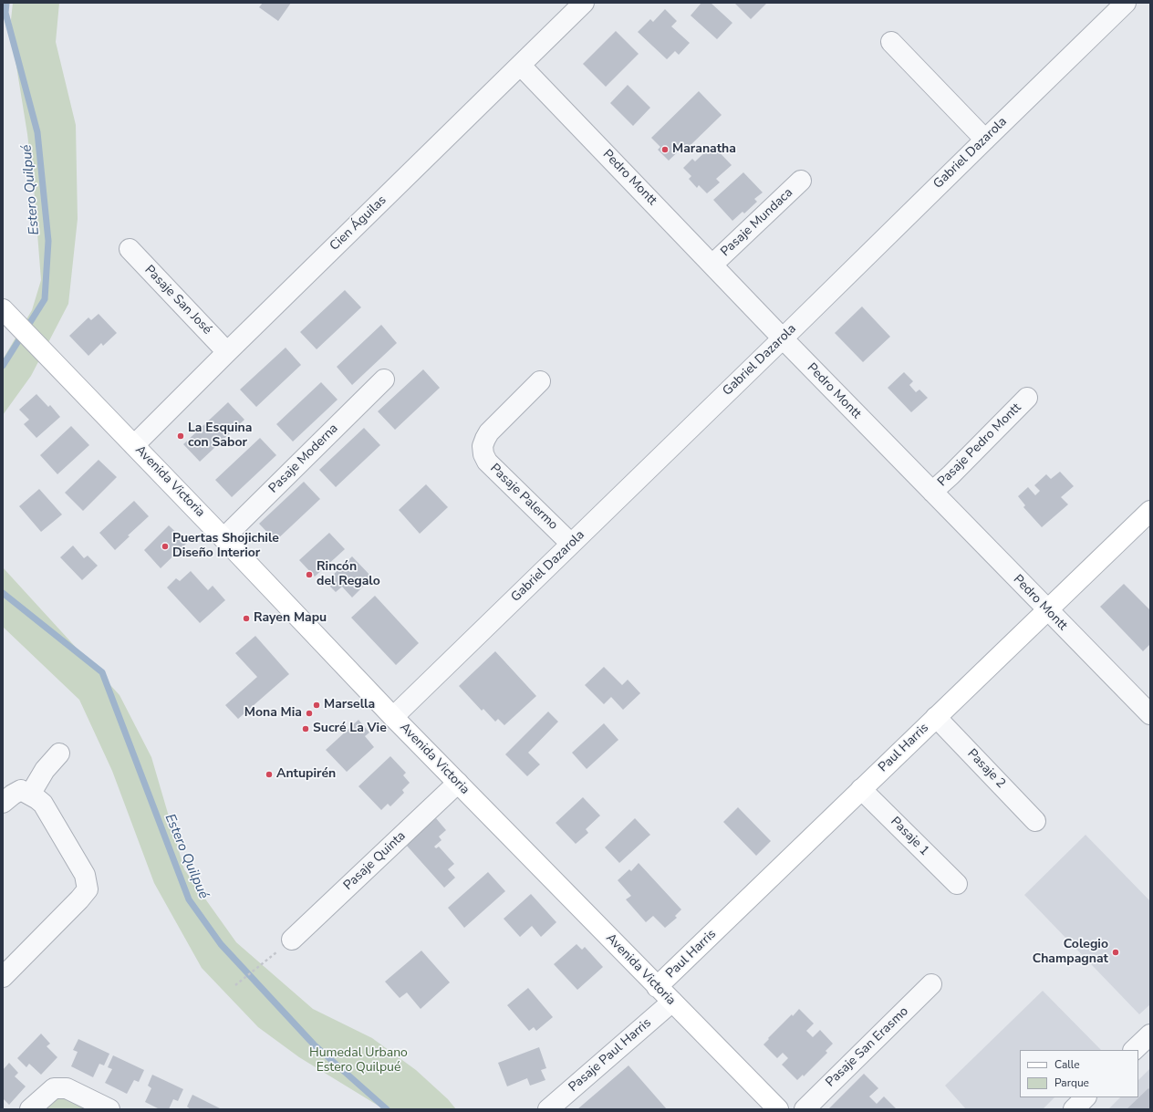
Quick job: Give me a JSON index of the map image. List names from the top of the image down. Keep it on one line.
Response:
{"streets":{"street":["Gabriel Dazarola","Pedro Montt","Pasaje Mundaca","Cien Águilas","Pasaje San José","Pasaje Pedro Montt","Pasaje Moderna","Avenida Victoria","Pasaje Palermo","Paul Harris","Pasaje 2","Pasaje 1","Pasaje Quinta","Pasaje San Erasmo","Pasaje Paul Harris"]},"crossings":[["Gabriel Dazarola","Pedro Montt"],["Gabriel Dazarola","Avenida Victoria"],["Gabriel Dazarola","Pasaje Palermo"],["Pedro Montt","Pasaje Mundaca"],["Pedro Montt","Cien Águilas"],["Pedro Montt","Pasaje Pedro Montt"],["Pedro Montt","Paul Harris"],["Cien Águilas","Pasaje San José"],["Cien Águilas","Avenida Victoria"],["Pasaje Moderna","Avenida Victoria"],["Avenida Victoria","Paul Harris"],["Avenida Victoria","Pasaje Quinta"],["Avenida Victoria","Pasaje Paul Harris"],["Paul Harris","Pasaje 2"],["Paul Harris","Pasaje 1"]],"water":["Estero Quilpué"],"parks":["Humedal Urbano Estero Quilpué"],"places":["Maranatha","La Esquina con Sabor","Puertas Shojichile Diseño Interior","Rincón del Regalo","Rayen Mapu","Marsella","Mona Mia","Sucré La Vie","Antupirén","Colegio Champagnat"],"legend":["Calle","Parque"]}
